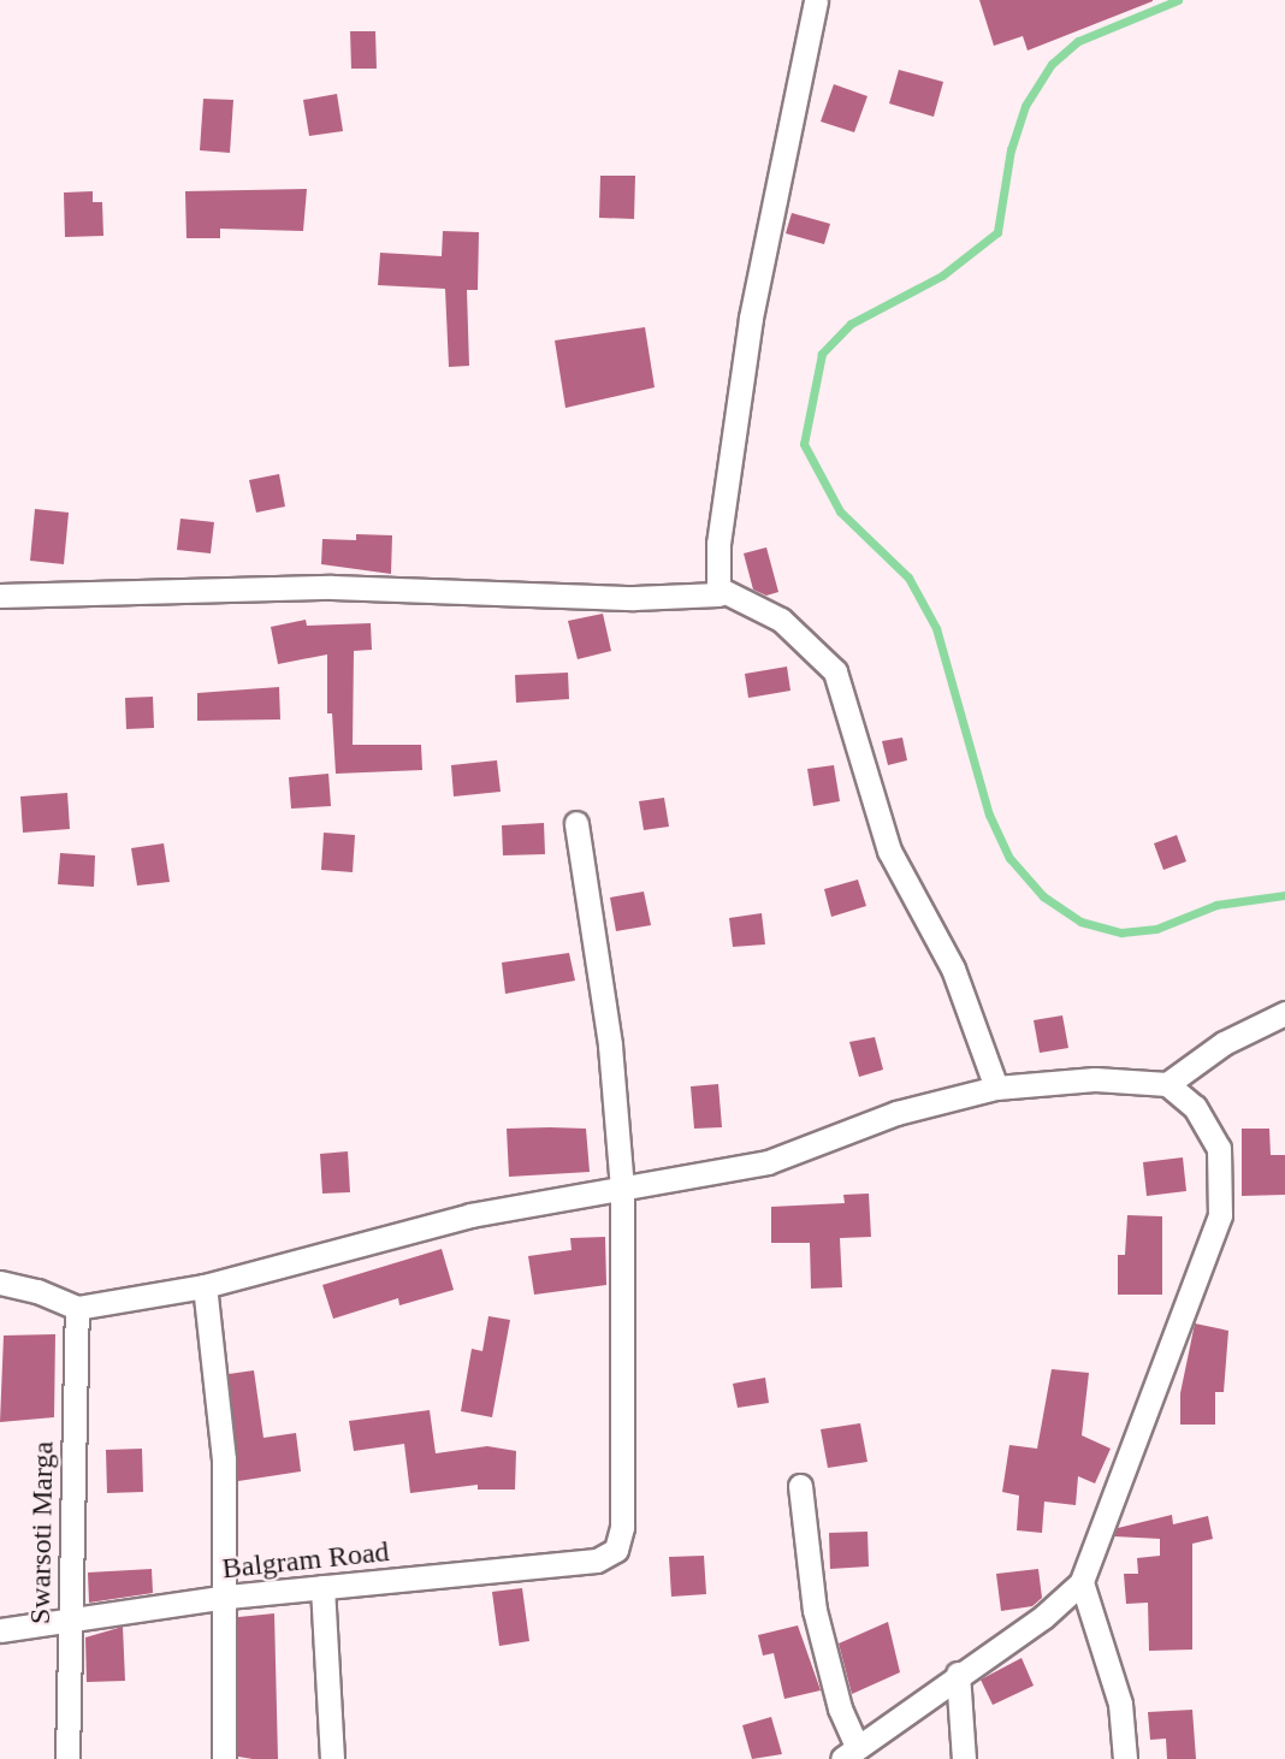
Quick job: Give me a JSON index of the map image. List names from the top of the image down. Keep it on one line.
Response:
{"streets":{"street":["Swarsoti Marga","Balgram Road"]},"crossings":[["Swarsoti Marga","Balgram Road"]]}
